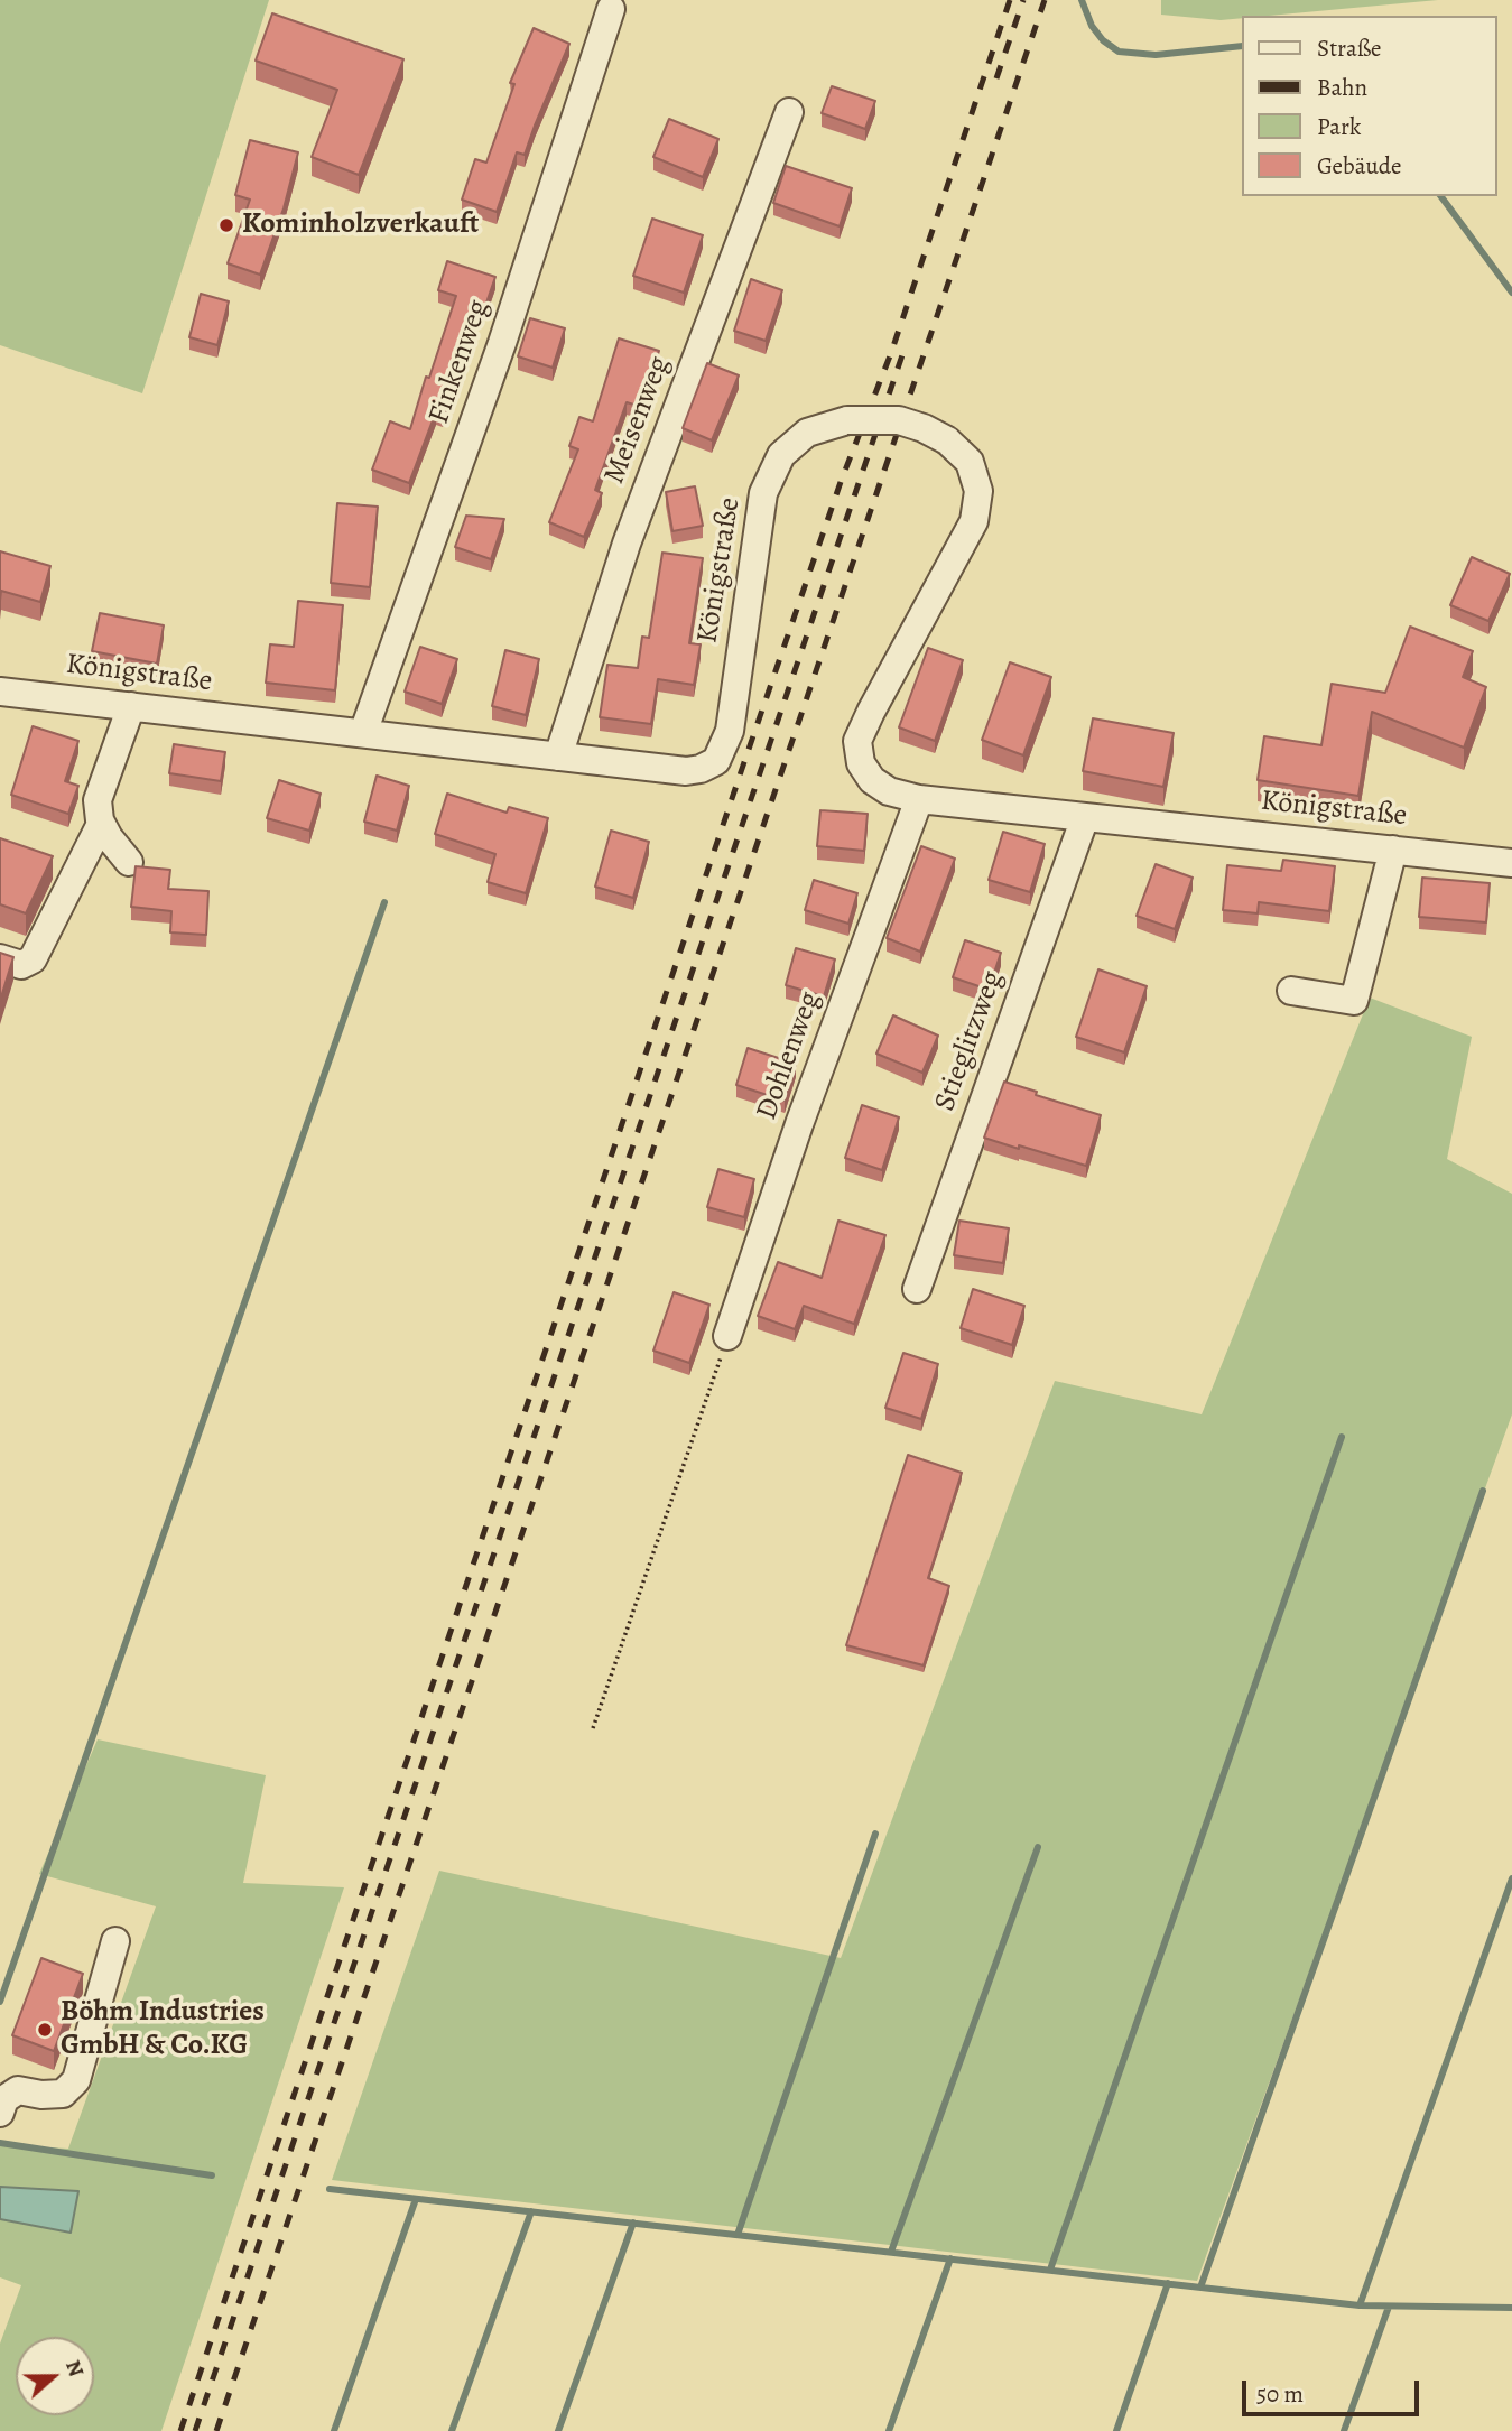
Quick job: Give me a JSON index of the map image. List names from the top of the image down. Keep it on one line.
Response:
{"streets":{"street":["Finkenweg","Meisenweg","Königstraße","Stieglitzweg","Dohlenweg"]},"crossings":[["Finkenweg","Königstraße"],["Meisenweg","Königstraße"],["Königstraße","Stieglitzweg"],["Königstraße","Dohlenweg"]],"places":["Kominholzverkauft","Böhm Industries GmbH & Co.KG"],"legend":["Straße","Bahn","Park","Gebäude"],"scale_bar":"50 m","north":"right"}
